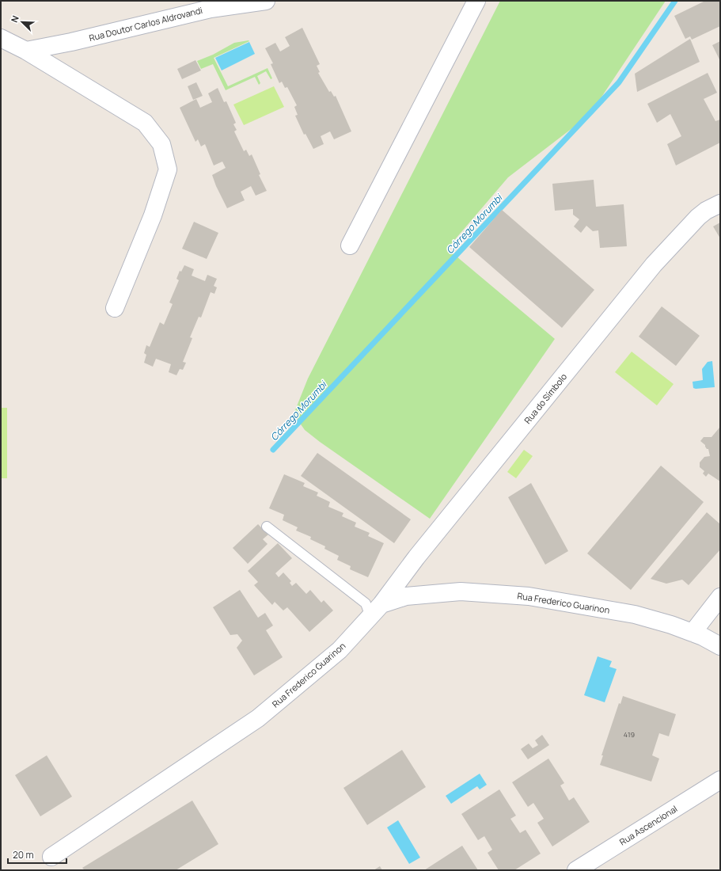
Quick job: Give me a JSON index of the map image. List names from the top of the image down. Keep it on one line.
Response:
{"streets":{"street":["Rua Doutor Carlos Aldrovandi","Rua do Símbolo","Rua Frederico Guarinon","Rua Ascencional"]},"crossings":[["Rua do Símbolo","Rua Frederico Guarinon"]],"water":["Córrego Morumbi"],"house_numbers":["419"],"scale_bar":"20 m","north":"top left"}
